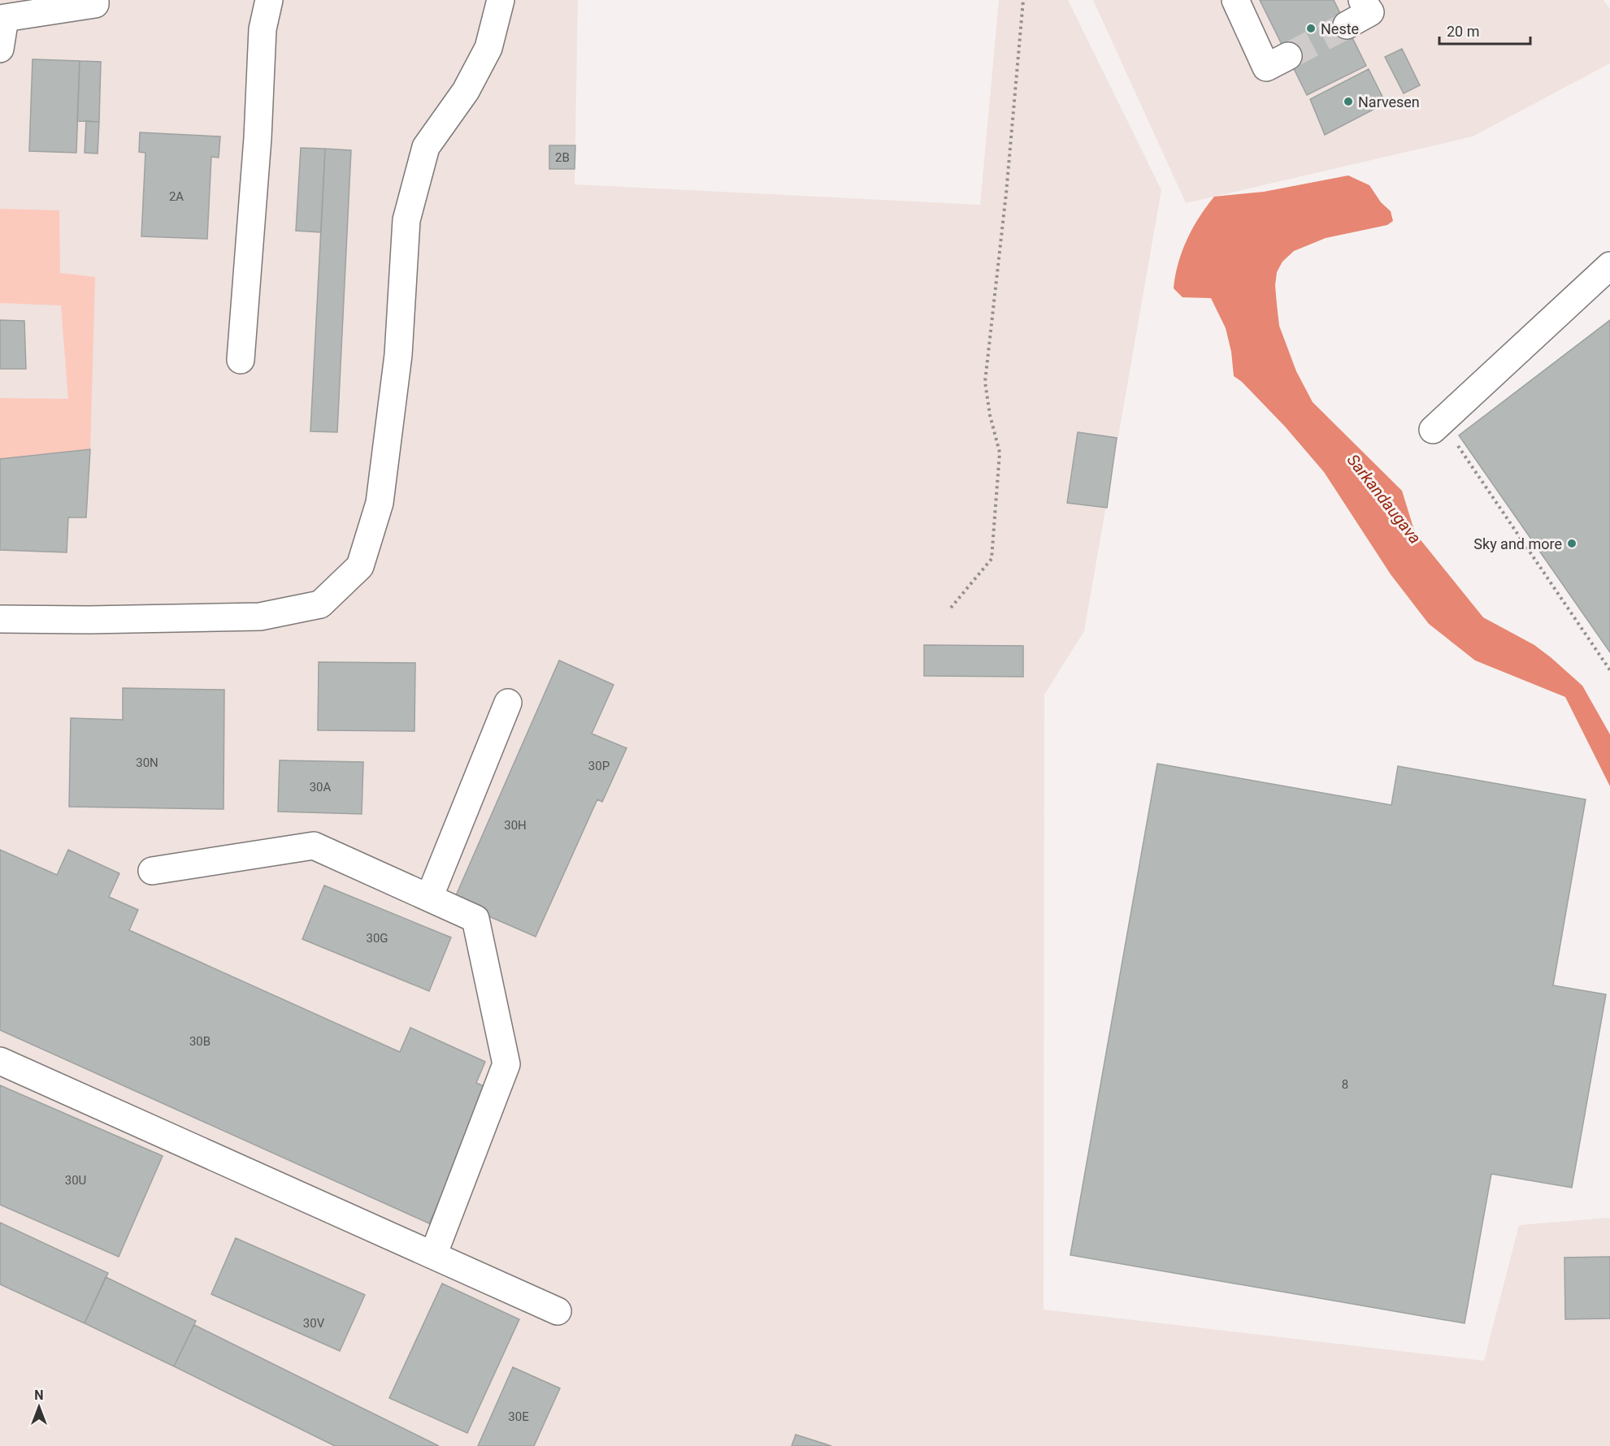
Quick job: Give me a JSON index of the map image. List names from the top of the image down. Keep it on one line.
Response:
{"water":["Sarkandaugava"],"places":["Neste","Narvesen","Sky and more"],"house_numbers":["2B","2A","30N","30P","30A","30H","30G","30B","8","30U","30V","30E"],"scale_bar":"20 m","north":"top"}
